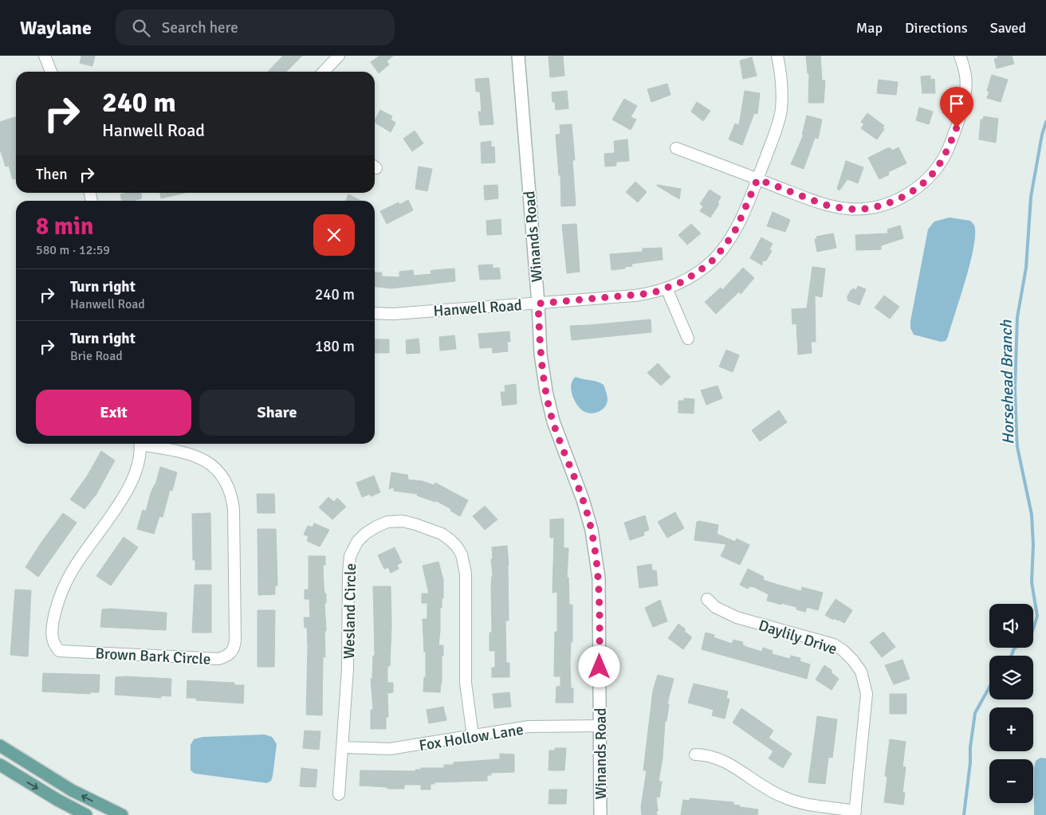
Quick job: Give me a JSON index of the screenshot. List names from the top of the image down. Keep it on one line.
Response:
{"streets":{"street":["Winands Road","Hanwell Road","Wesland Circle","Daylily Drive","Brown Bark Circle","Fox Hollow Lane"]},"crossings":[["Winands Road","Hanwell Road"],["Winands Road","Fox Hollow Lane"],["Wesland Circle","Fox Hollow Lane"]],"water":["Horsehead Branch"],"page":{"header":"Waylane","search":"Search here","nav":["Map","Directions","Saved"],"turn":["240 m","Hanwell Road"],"then":"Then","heading":["8 min","580 m · 12:59"],"list":[{"name":"Turn right","note":"Hanwell Road","value":"240 m"},{"name":"Turn right","note":"Brie Road","value":"180 m"}],"buttons":["Exit","Share"],"map_buttons":["+","−"]}}
